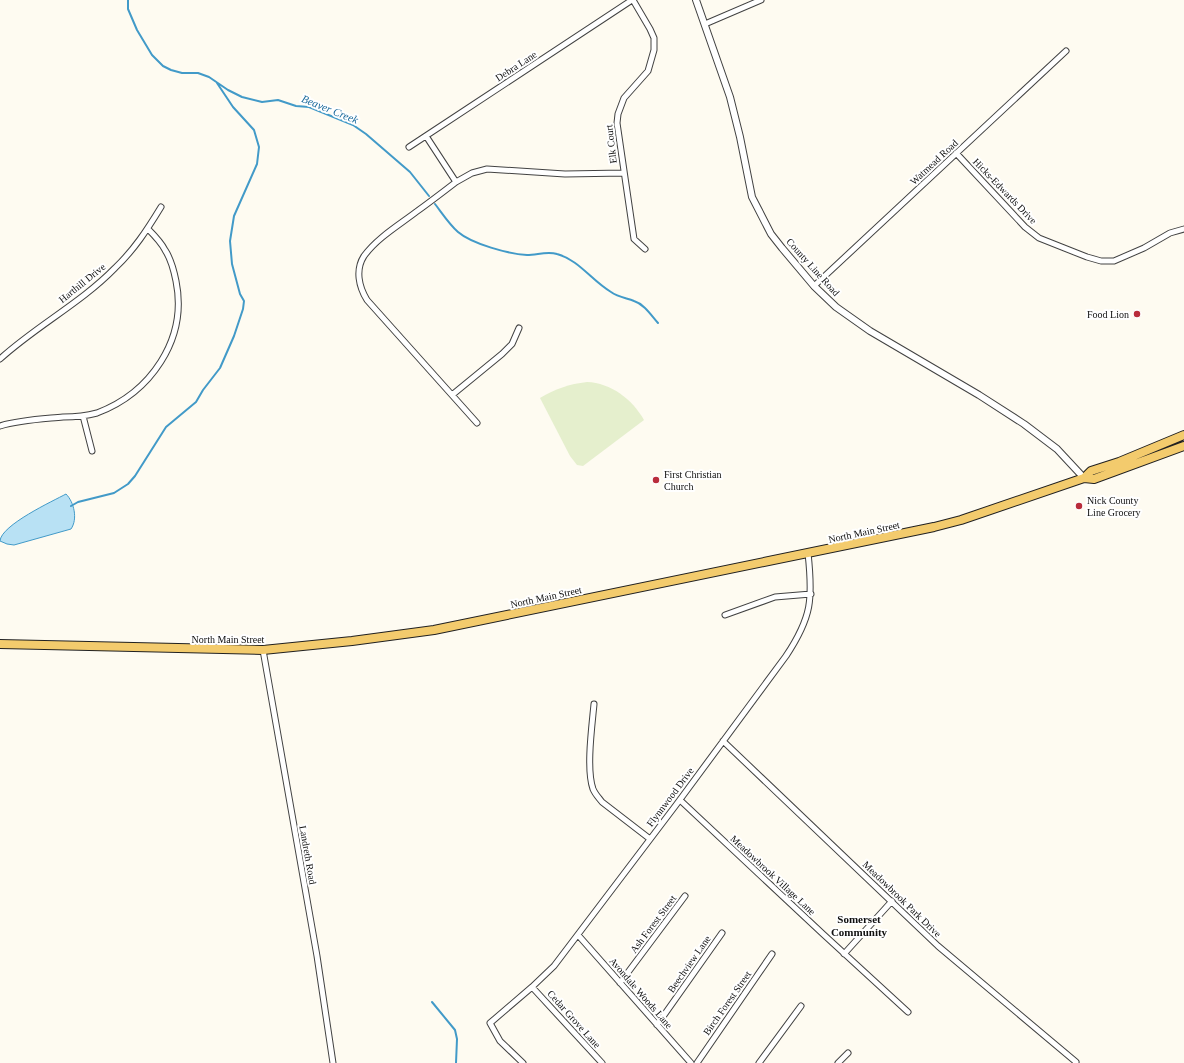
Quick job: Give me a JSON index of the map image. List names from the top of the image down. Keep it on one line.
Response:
{"streets":{"main road":["North Main Street"],"street":["Debra Lane","Elk Court","Watmead Road","Hicks-Edwards Drive","County Line Road","Harthill Drive","Flynnwood Drive","Landreth Road","Meadowbrook Village Lane","Meadowbrook Park Drive","Ash Forest Street","Beechview Lane","Avondale Woods Lane","Birch Forest Street","Cedar Grove Lane"]},"crossings":[["Debra Lane","Elk Court"],["Watmead Road","Hicks-Edwards Drive"],["Watmead Road","County Line Road"],["County Line Road","North Main Street"],["North Main Street","Flynnwood Drive"],["North Main Street","Landreth Road"],["Flynnwood Drive","Meadowbrook Village Lane"],["Flynnwood Drive","Meadowbrook Park Drive"],["Flynnwood Drive","Avondale Woods Lane"],["Flynnwood Drive","Cedar Grove Lane"],["Ash Forest Street","Avondale Woods Lane"],["Beechview Lane","Avondale Woods Lane"]],"districts":["Somerset Community"],"water":["Beaver Creek"],"places":["Food Lion","First Christian Church","Nick County Line Grocery"]}
